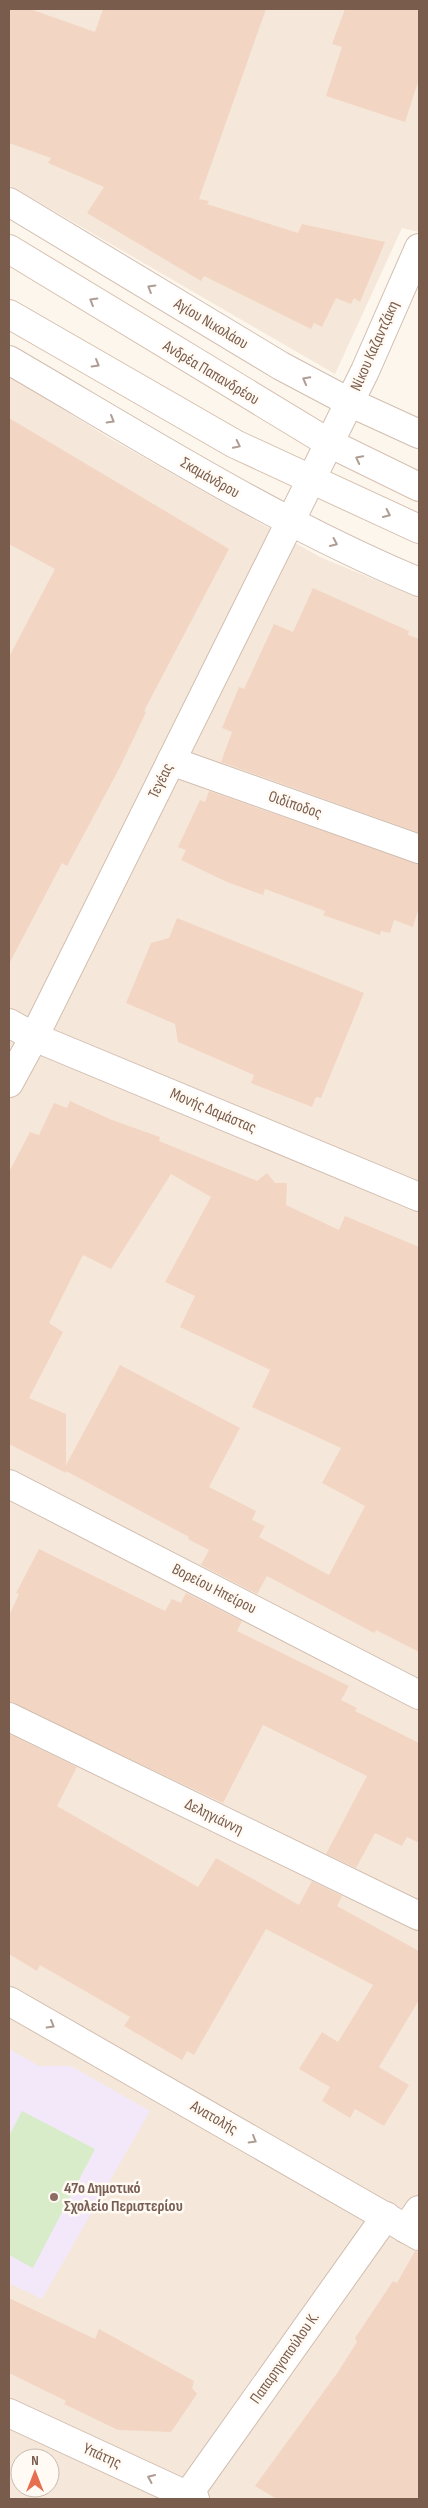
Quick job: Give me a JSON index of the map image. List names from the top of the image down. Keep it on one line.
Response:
{"streets":{"street":["Αγίου Νικολάου","Νίκου Καζαντζάκη","Ανδρέα Παπανδρέου","Σκαμάνδρου","Τεγέας","Οιδίποδος","Μονής Δαμάστας","Βορείου Ηπείρου","Δεληγιάννη","Ανατολής","Παπαρηγοπούλου Κ.","Υπάτης"]},"crossings":[["Αγίου Νικολάου","Νίκου Καζαντζάκη"],["Νίκου Καζαντζάκη","Ανδρέα Παπανδρέου"],["Νίκου Καζαντζάκη","Τεγέας"],["Σκαμάνδρου","Τεγέας"],["Τεγέας","Οιδίποδος"],["Τεγέας","Μονής Δαμάστας"],["Ανατολής","Παπαρηγοπούλου Κ."],["Παπαρηγοπούλου Κ.","Υπάτης"]],"one_way":["Ανατολής","Υπάτης"],"places":["47ο Δημοτικό Σχολείο Περιστερίου"],"north":"top"}
